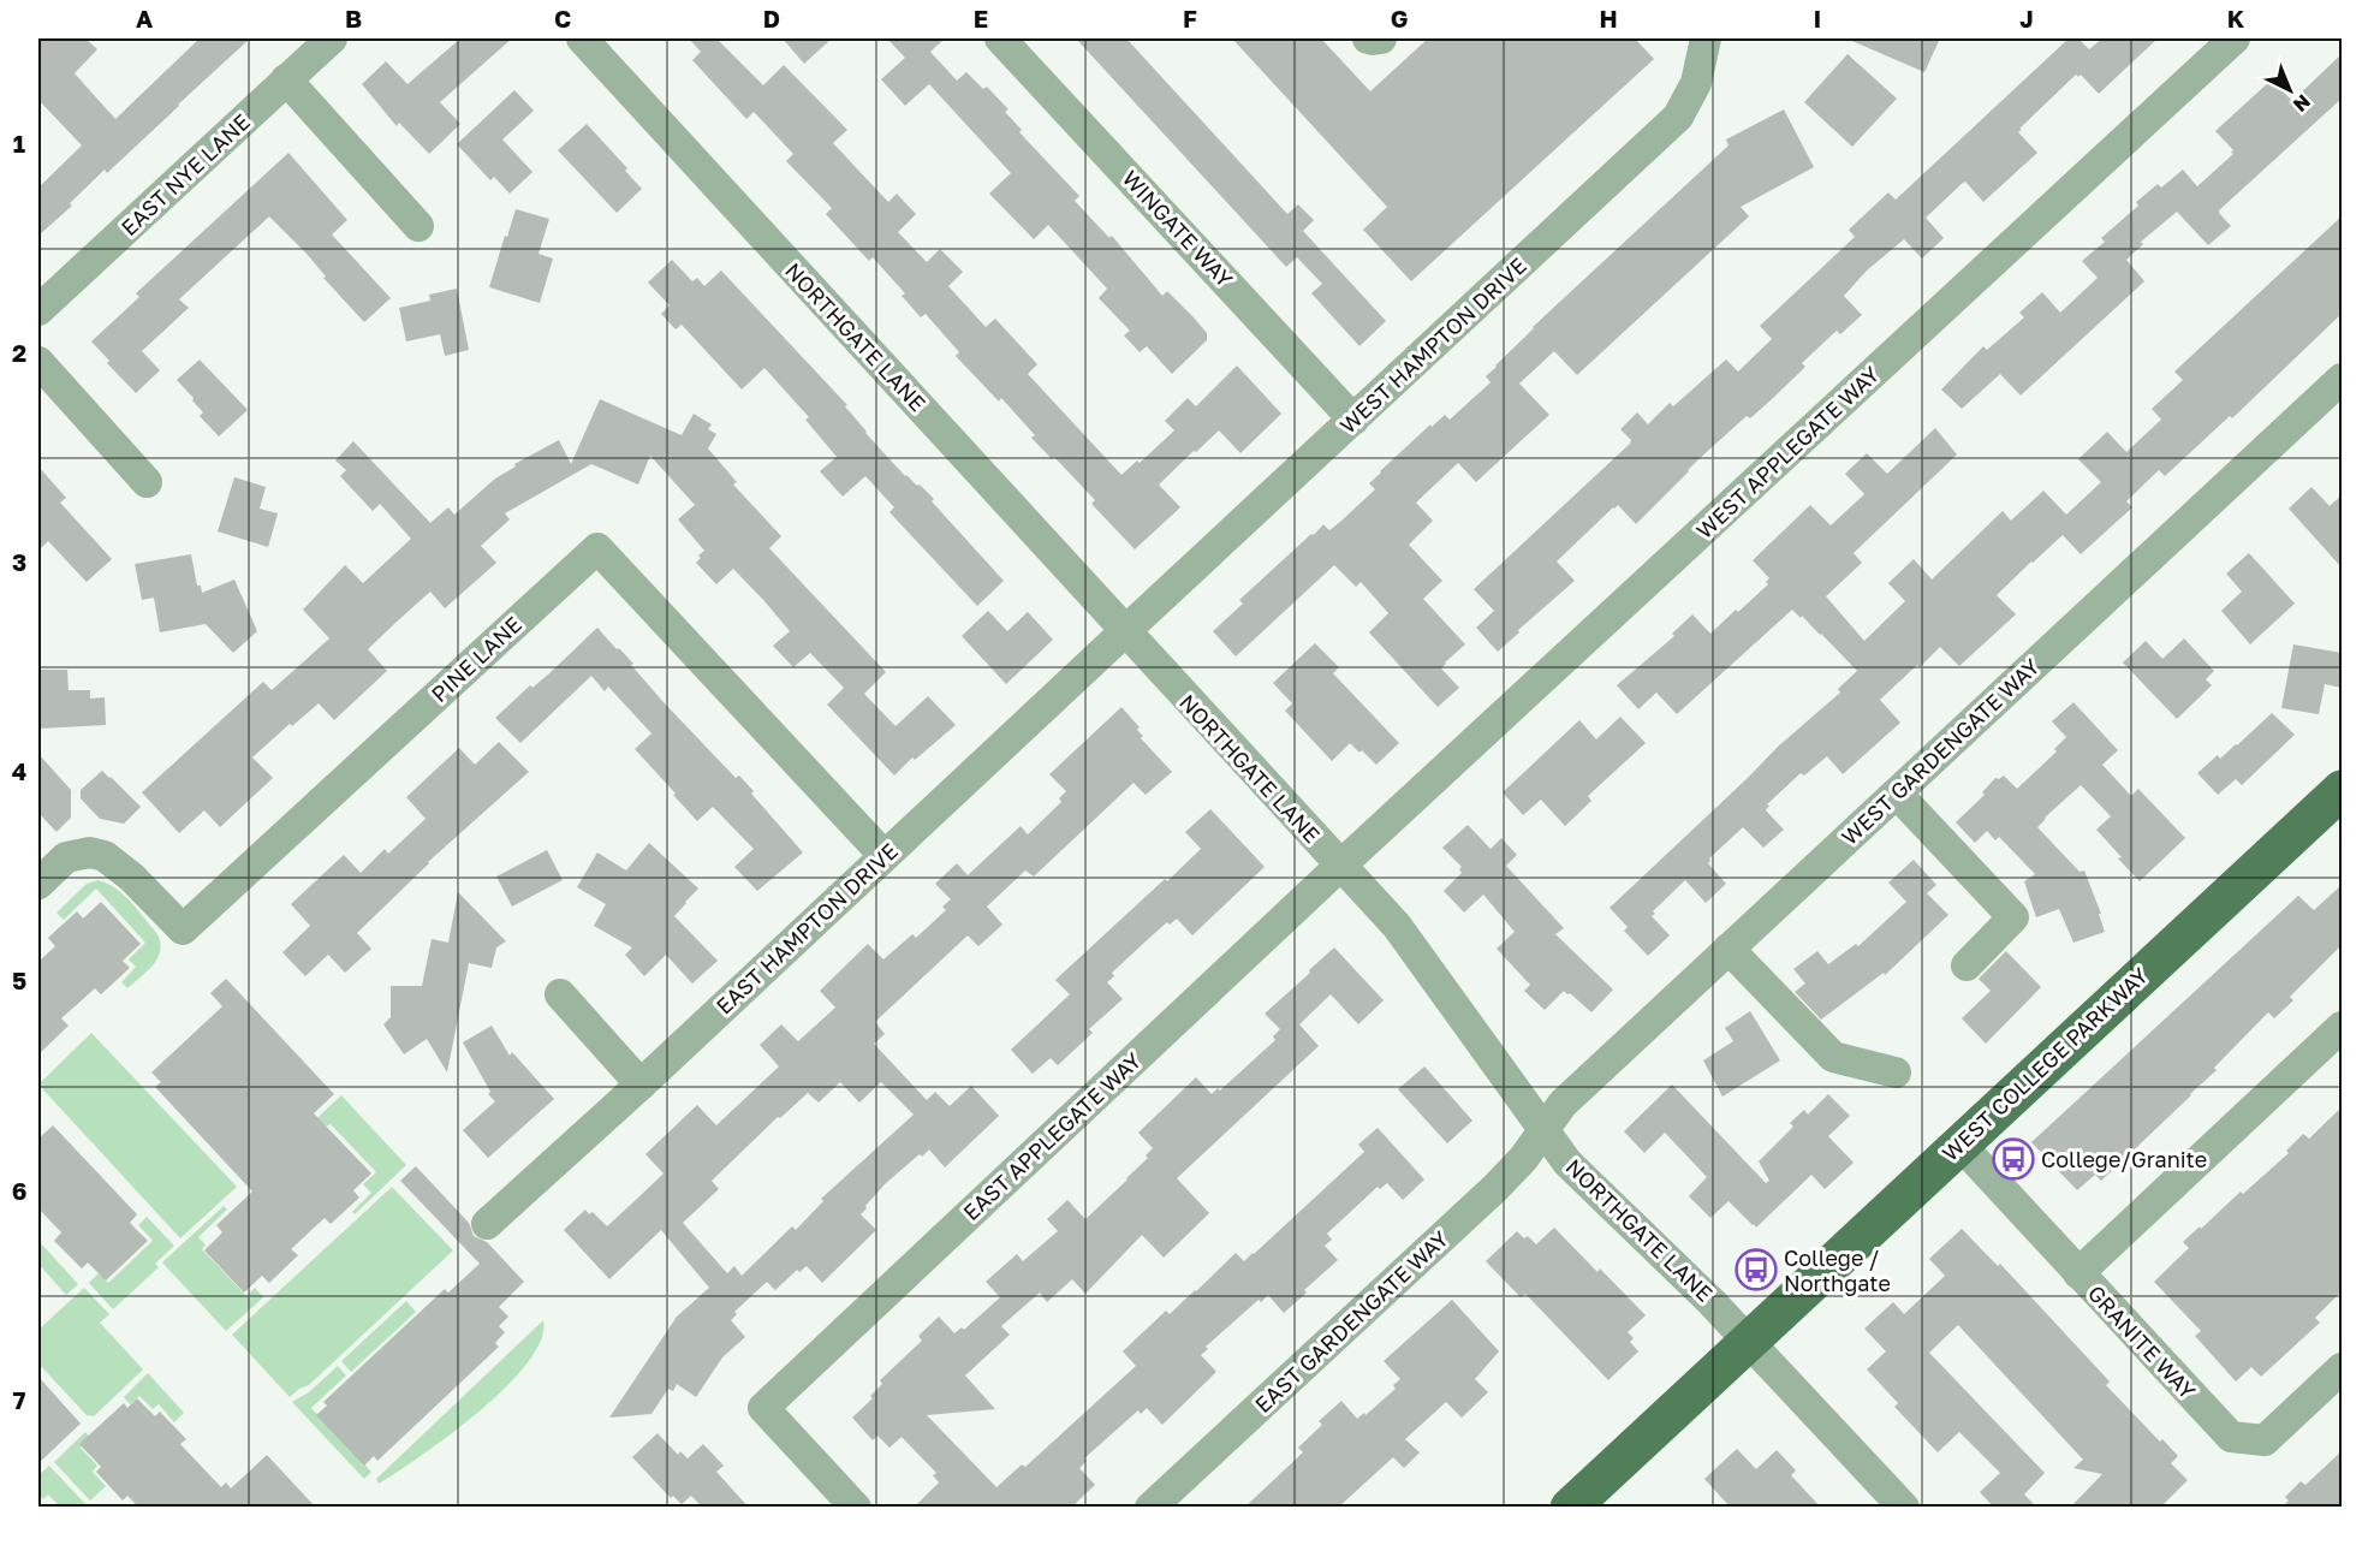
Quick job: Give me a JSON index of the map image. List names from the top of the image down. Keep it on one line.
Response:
{"streets":{"main road":["WEST COLLEGE PARKWAY"],"street":["EAST NYE LANE","WINGATE WAY","NORTHGATE LANE","WEST HAMPTON DRIVE","WEST APPLEGATE WAY","PINE LANE","WEST GARDENGATE WAY","EAST HAMPTON DRIVE","EAST APPLEGATE WAY","EAST GARDENGATE WAY","GRANITE WAY"]},"crossings":[["WINGATE WAY","WEST HAMPTON DRIVE"],["NORTHGATE LANE","WEST HAMPTON DRIVE"],["NORTHGATE LANE","WEST APPLEGATE WAY"],["NORTHGATE LANE","WEST GARDENGATE WAY"],["NORTHGATE LANE","EAST HAMPTON DRIVE"],["NORTHGATE LANE","WEST COLLEGE PARKWAY"],["NORTHGATE LANE","EAST APPLEGATE WAY"],["NORTHGATE LANE","EAST GARDENGATE WAY"],["WEST HAMPTON DRIVE","EAST HAMPTON DRIVE"],["WEST APPLEGATE WAY","EAST APPLEGATE WAY"],["PINE LANE","EAST HAMPTON DRIVE"],["WEST GARDENGATE WAY","EAST GARDENGATE WAY"],["WEST COLLEGE PARKWAY","GRANITE WAY"]],"places":{"bus stop":["College/Granite","College / Northgate"]},"north":"bottom right","grid":{"columns":["A","B","C","D","E","F","G","H","I","J","K"],"rows":["1","2","3","4","5","6","7"]}}
